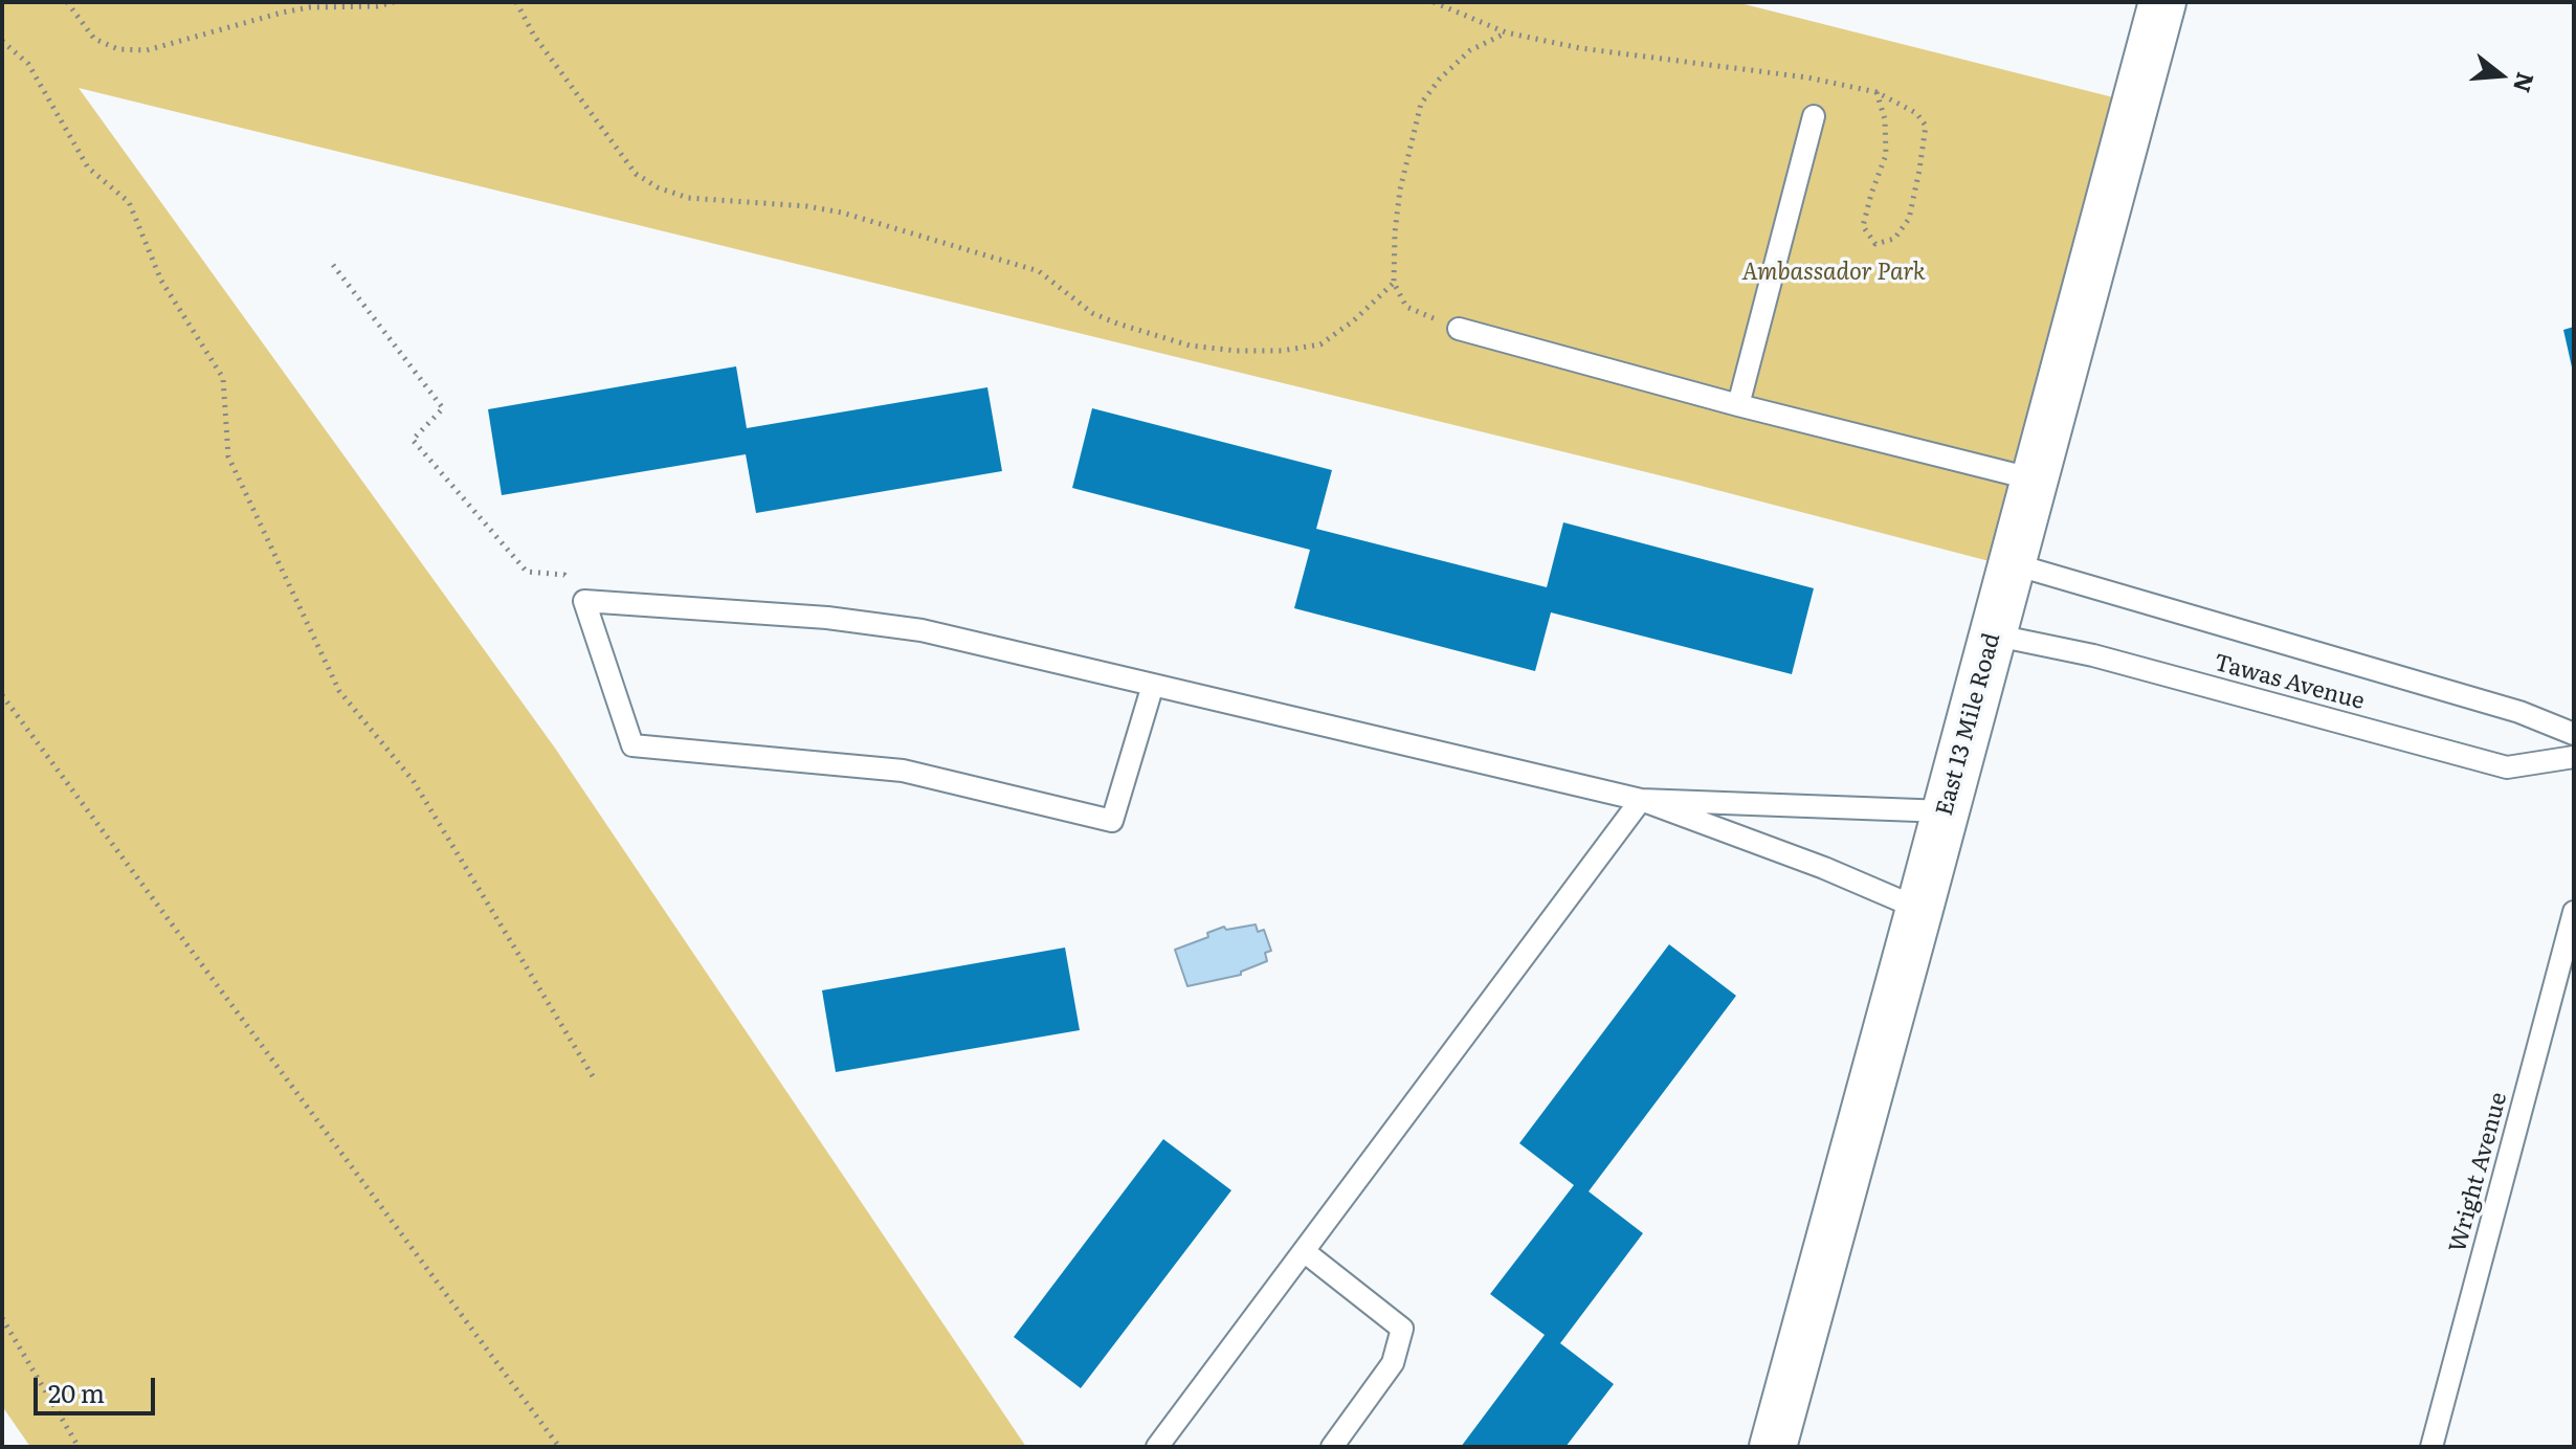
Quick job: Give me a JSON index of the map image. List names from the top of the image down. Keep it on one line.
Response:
{"streets":{"main road":["East 13 Mile Road"],"lane":["Tawas Avenue","Wright Avenue"]},"crossings":[["Tawas Avenue","East 13 Mile Road"]],"parks":["Ambassador Park"],"scale_bar":"20 m","north":"right"}
